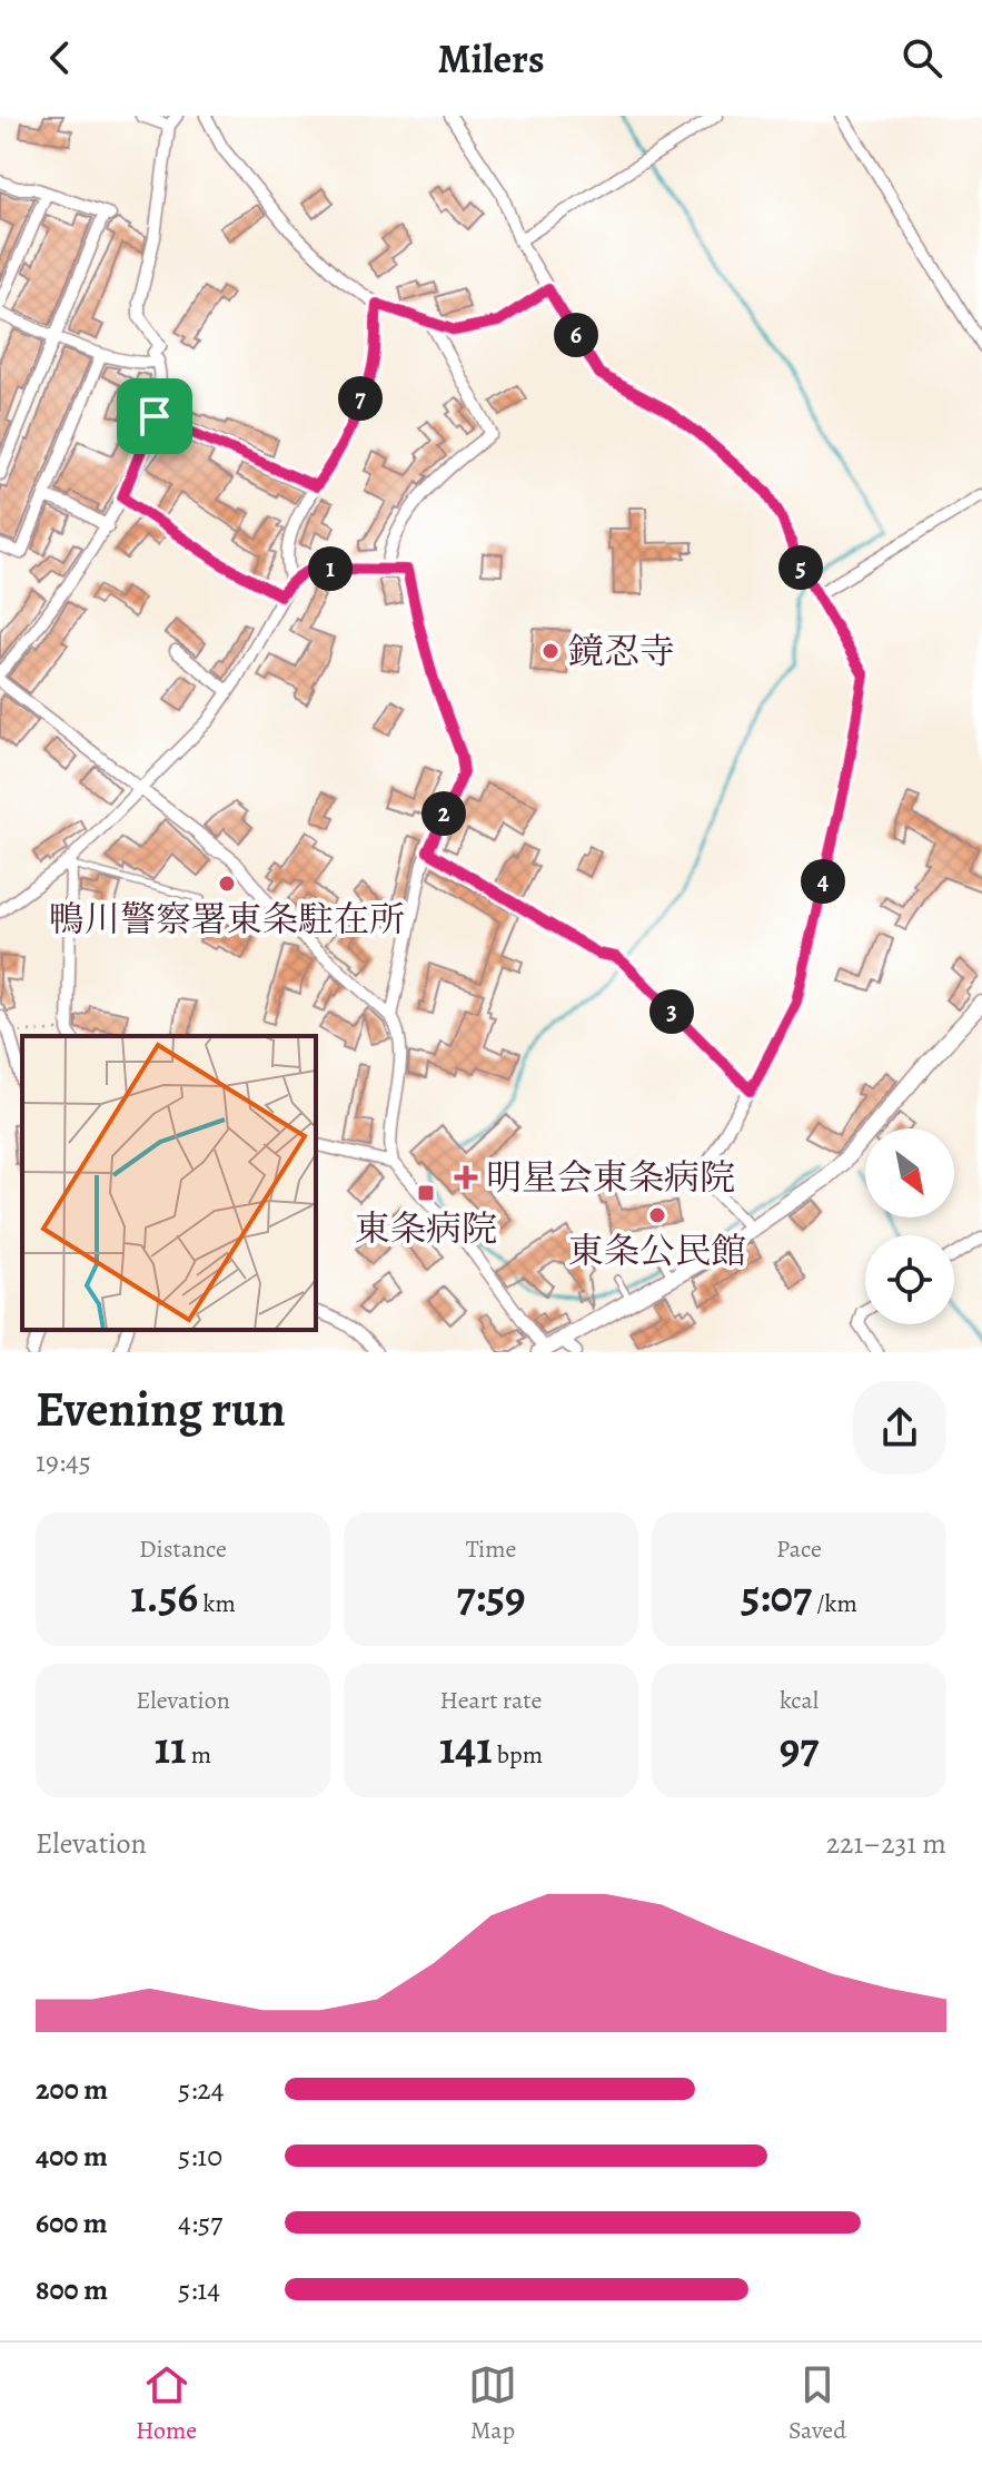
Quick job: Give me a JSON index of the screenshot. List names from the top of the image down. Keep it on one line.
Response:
{"places":{"other":["鏡忍寺","鴨川警察署東条駐在所","東条公民館"],"health":["明星会東条病院"],"transit":["東条病院"]},"north":"bottom right","page":{"header":"Milers","pins":["6","7","5","1","2","4","3"],"heading":["Evening run","19:45"],"stats":[["Distance","1.56 km"],["Time","7:59"],["Pace","5:07 /km"],["Elevation","11 m"],["Heart rate","141 bpm"],["kcal","97"]],"chart":["Elevation","221–231 m"],"list":[{"name":"200 m","note":"5:24"},{"name":"400 m","note":"5:10"},{"name":"600 m","note":"4:57"},{"name":"800 m","note":"5:14"}],"tabs":["Home","Map","Saved"]}}
